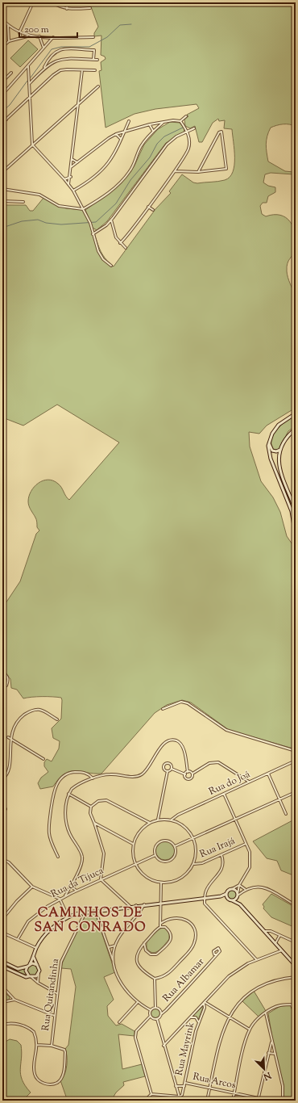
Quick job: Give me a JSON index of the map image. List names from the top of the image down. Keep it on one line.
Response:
{"streets":{"street":["Rua do Joá","Rua Irajá","Rua da Tijuca","Rua Albamar","Rua Quitandinha","Rua Mayrink","Rua Arcos"]},"crossings":[["Rua Mayrink","Rua Arcos"]],"districts":["CAMINHOS DE SAN CONRADO"],"scale_bar":"200 m","north":"bottom right"}
